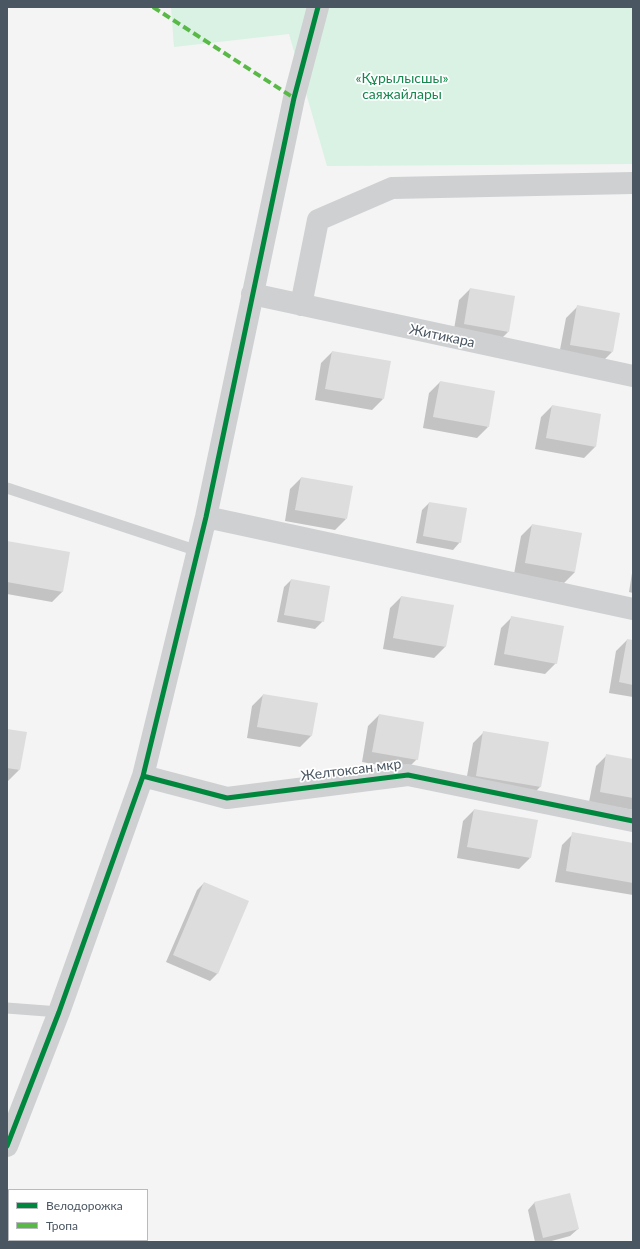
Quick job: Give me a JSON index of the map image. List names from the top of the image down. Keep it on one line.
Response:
{"streets":{"street":["Житикара","Желтоксан мкр"]},"parks":["«Құрылысшы» саяжайлары"],"legend":["Велодорожка","Тропа"]}
